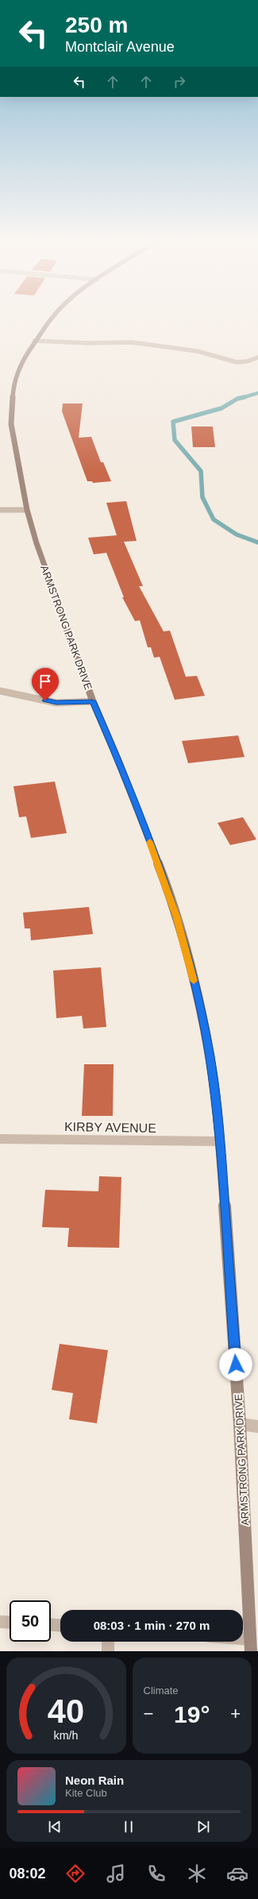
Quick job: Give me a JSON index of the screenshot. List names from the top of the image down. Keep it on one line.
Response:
{"streets":{"main road":["ARMSTRONG PARK DRIVE"],"street":["KIRBY AVENUE"]},"crossings":[["ARMSTRONG PARK DRIVE","KIRBY AVENUE"]],"page":{"turn":["250 m","Montclair Avenue"],"limit":"50","trip":"08:03 · 1 min · 270 m","tile":"Climate","heat":["−","19°","+"],"song":["Neon Rain","Kite Club"],"tabs":"08:02","gauge":["40","km/h"]}}
